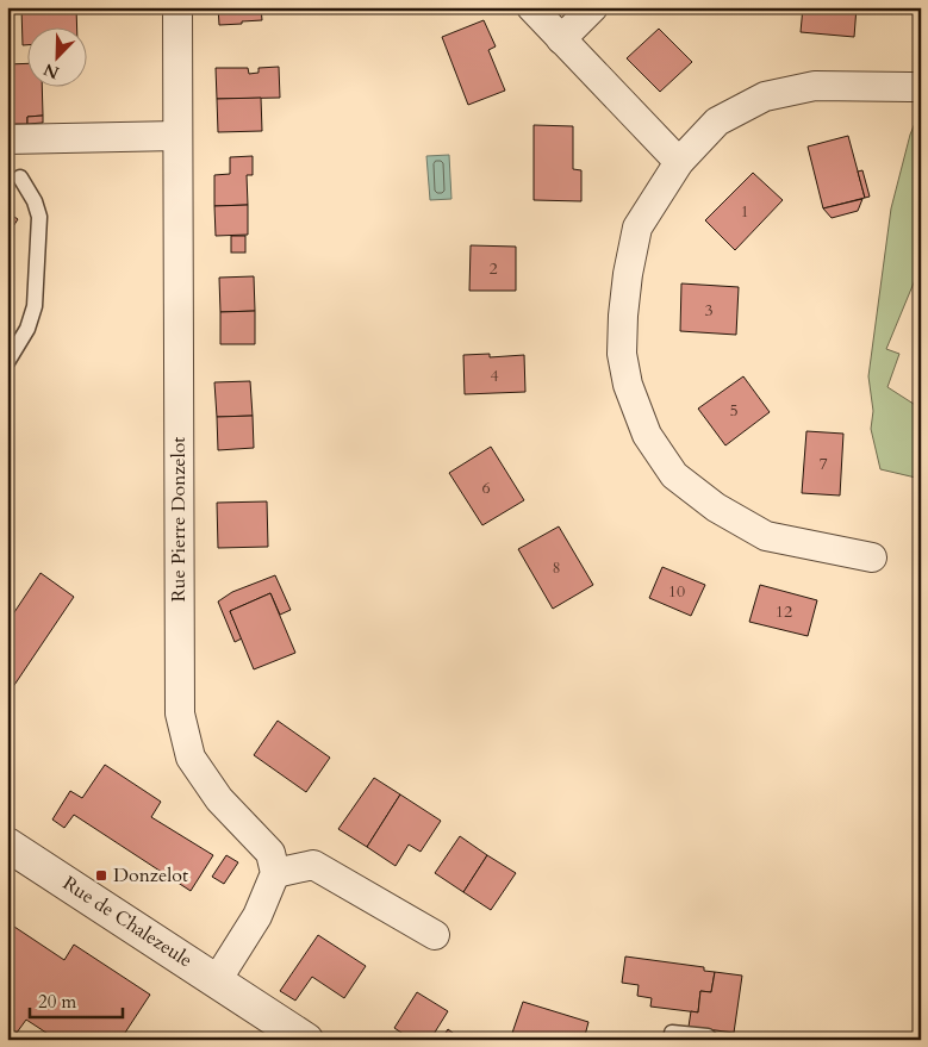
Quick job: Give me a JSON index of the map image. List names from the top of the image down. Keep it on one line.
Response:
{"streets":{"street":["Rue Pierre Donzelot","Rue de Chalezeule"]},"places":{"transit":["Donzelot"]},"house_numbers":["1","2","3","4","5","7","6","8","10","12"],"scale_bar":"20 m","north":"bottom left"}
